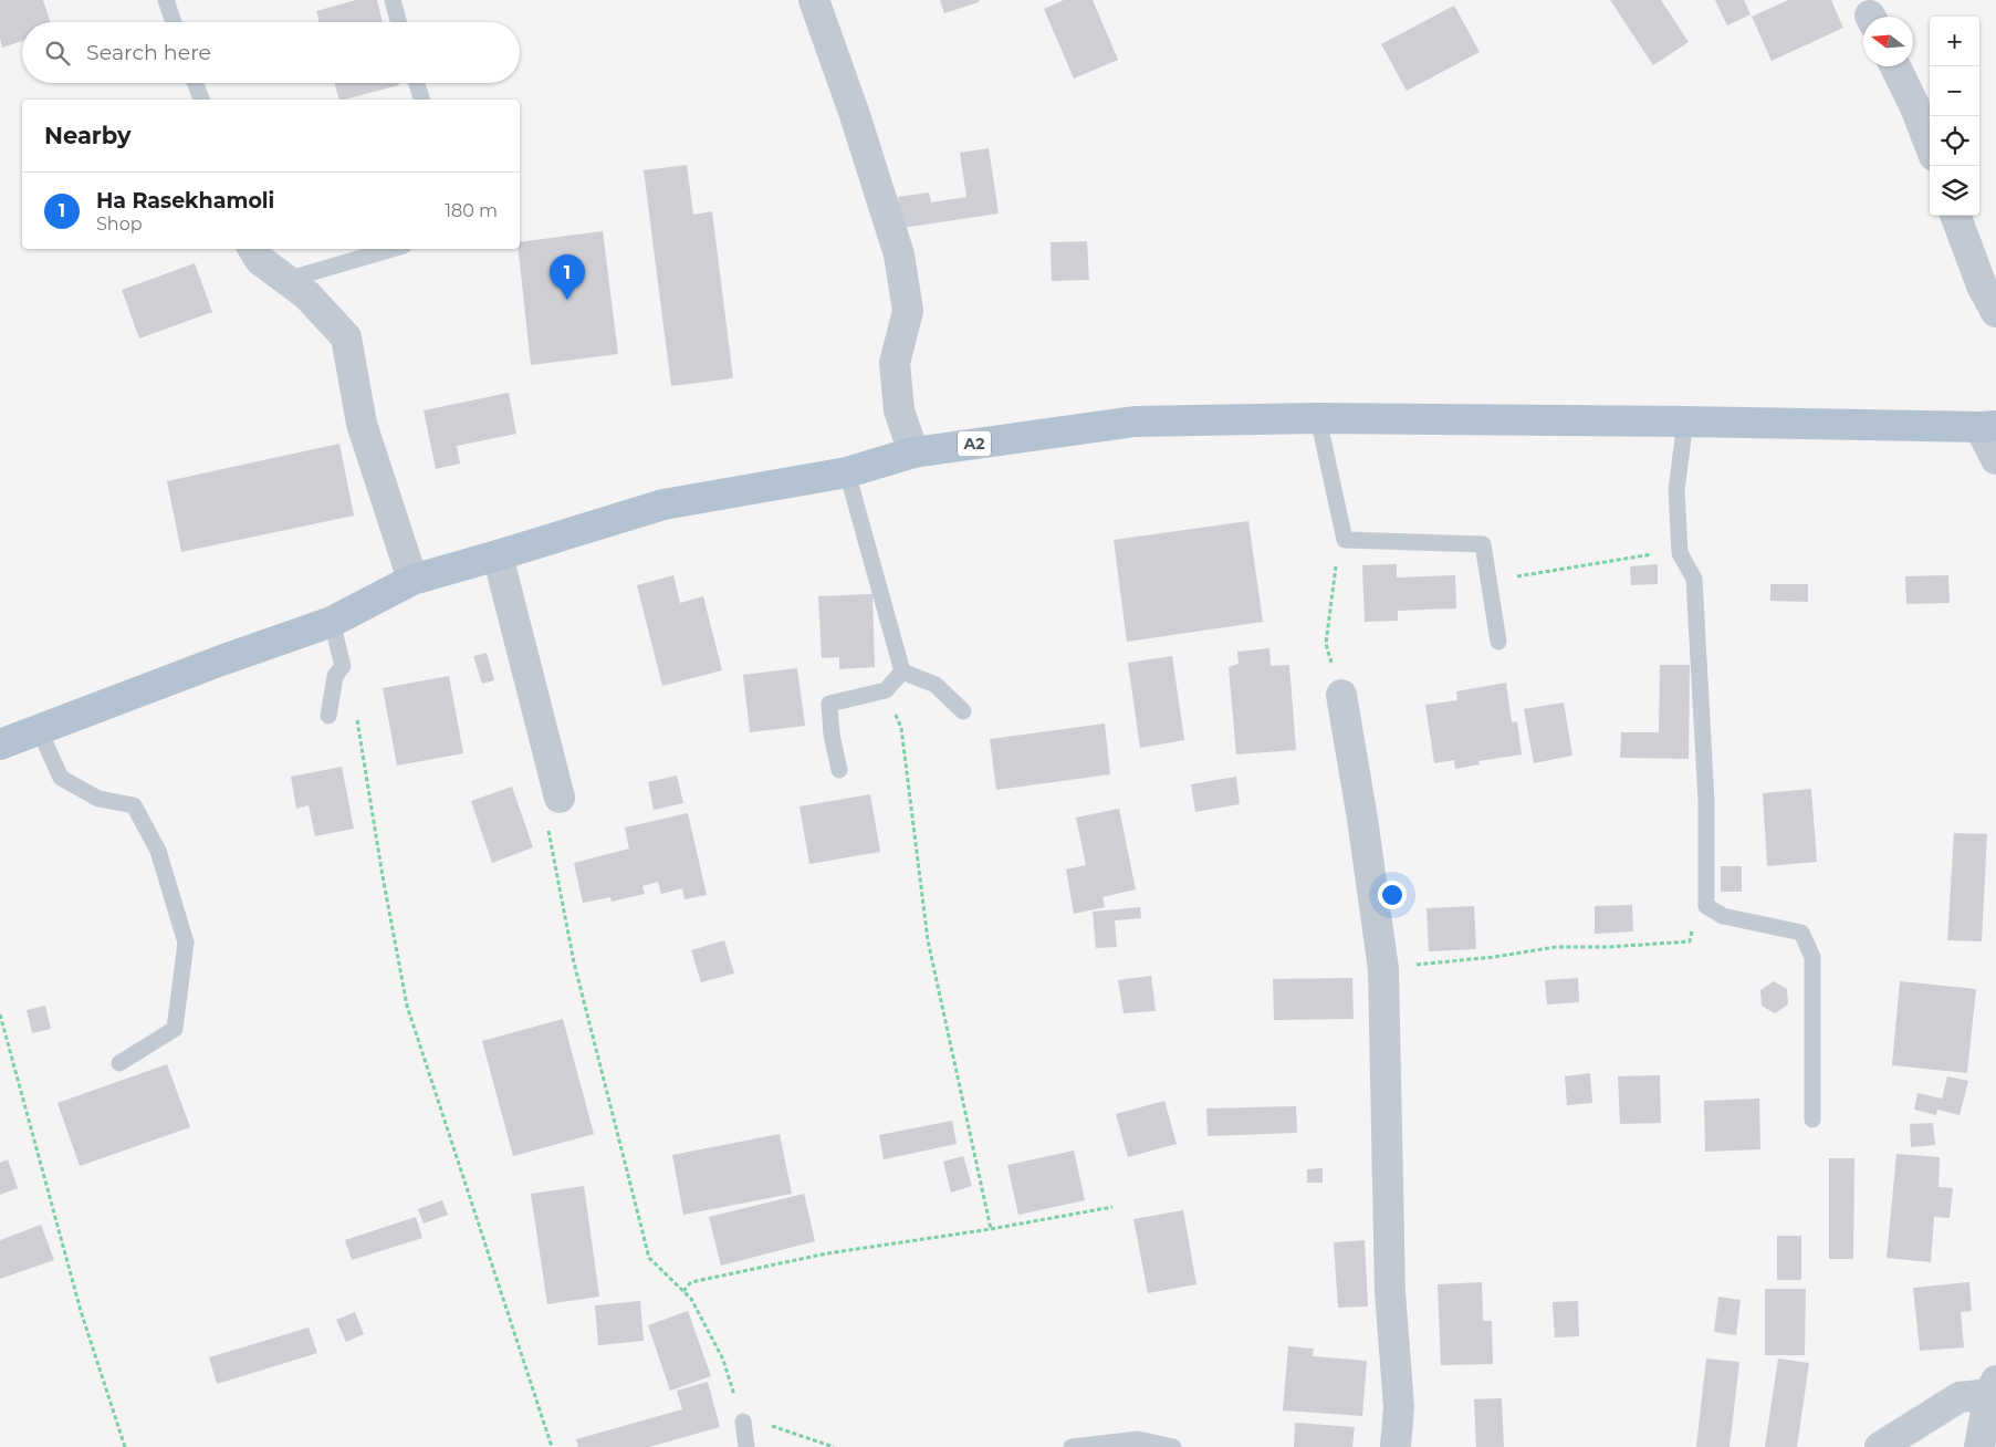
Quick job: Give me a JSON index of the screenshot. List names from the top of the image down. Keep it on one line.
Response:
{"streets":{"main road":["A2"]},"north":"left","page":{"map_buttons":["+","−"],"search":"Search here","heading":"Nearby","list":[{"mark":"1","name":"Ha Rasekhamoli","note":"Shop","value":"180 m"}],"pins":"1"}}
